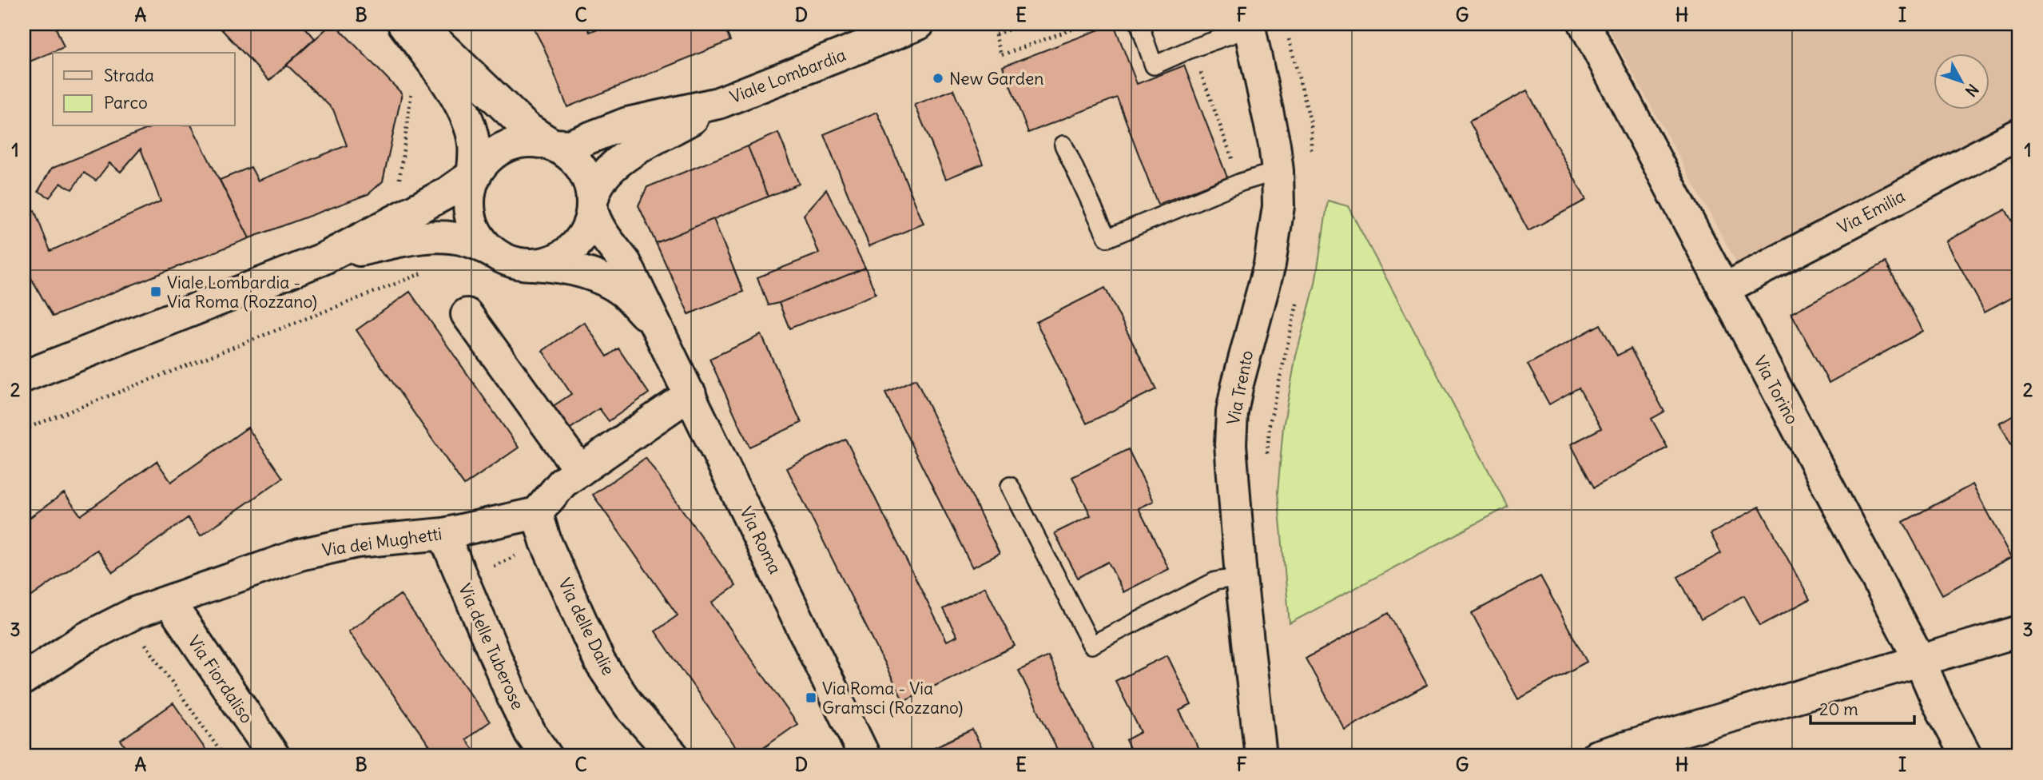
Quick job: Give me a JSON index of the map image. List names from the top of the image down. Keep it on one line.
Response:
{"streets":{"street":["Viale Lombardia","Via Emilia","Via Trento","Via Torino","Via Roma","Via dei Mughetti","Via delle Dalie","Via delle Tuberose","Via Fiordaliso"]},"crossings":[["Viale Lombardia","Via Roma"],["Via Emilia","Via Torino"],["Via dei Mughetti","Via delle Dalie"],["Via dei Mughetti","Via delle Tuberose"],["Via dei Mughetti","Via Fiordaliso"]],"places":{"other":["New Garden"],"transit":["Viale Lombardia - Via Roma (Rozzano)","Via Roma - Via Gramsci (Rozzano)"]},"legend":["Strada","Parco"],"scale_bar":"20 m","north":"bottom right","grid":{"columns":["A","B","C","D","E","F","G","H","I"],"rows":["1","2","3"]}}
